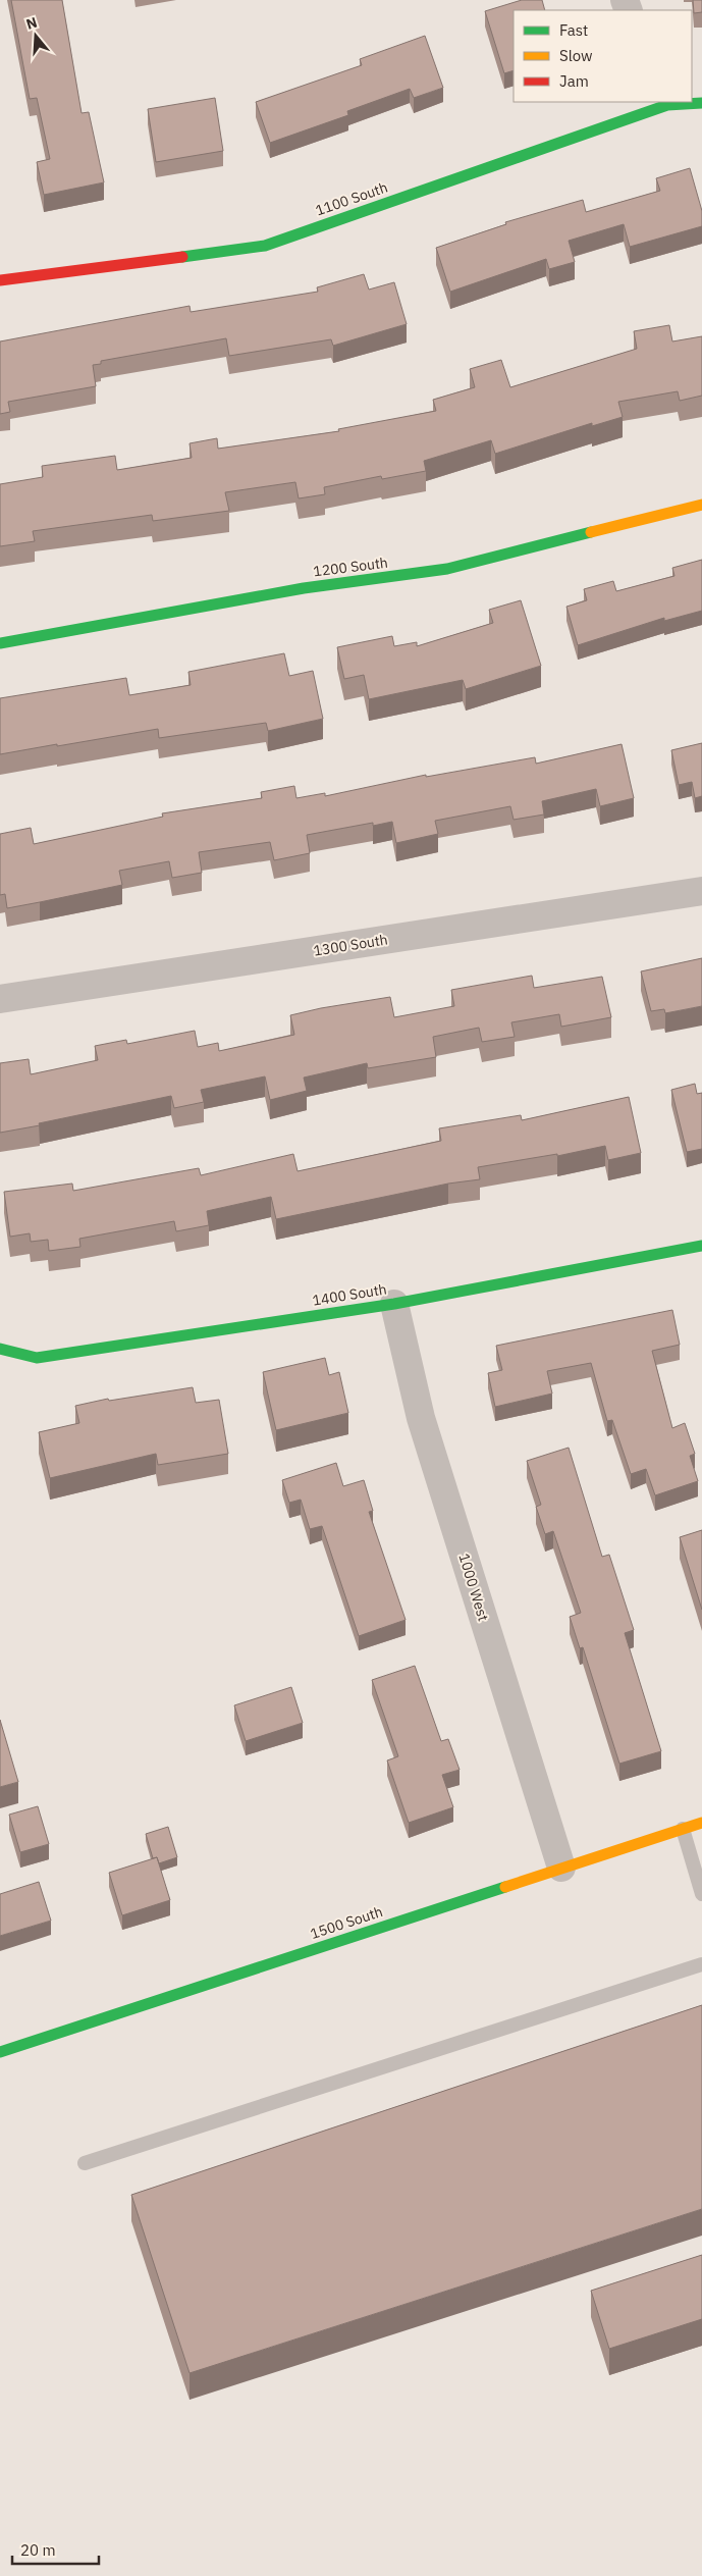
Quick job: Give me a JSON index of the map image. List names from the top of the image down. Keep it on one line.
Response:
{"streets":{"street":["1100 South","1200 South","1300 South","1400 South","1000 West","1500 South"]},"crossings":[["1400 South","1000 West"],["1000 West","1500 South"]],"legend":["Fast","Slow","Jam"],"scale_bar":"20 m","north":"top"}
